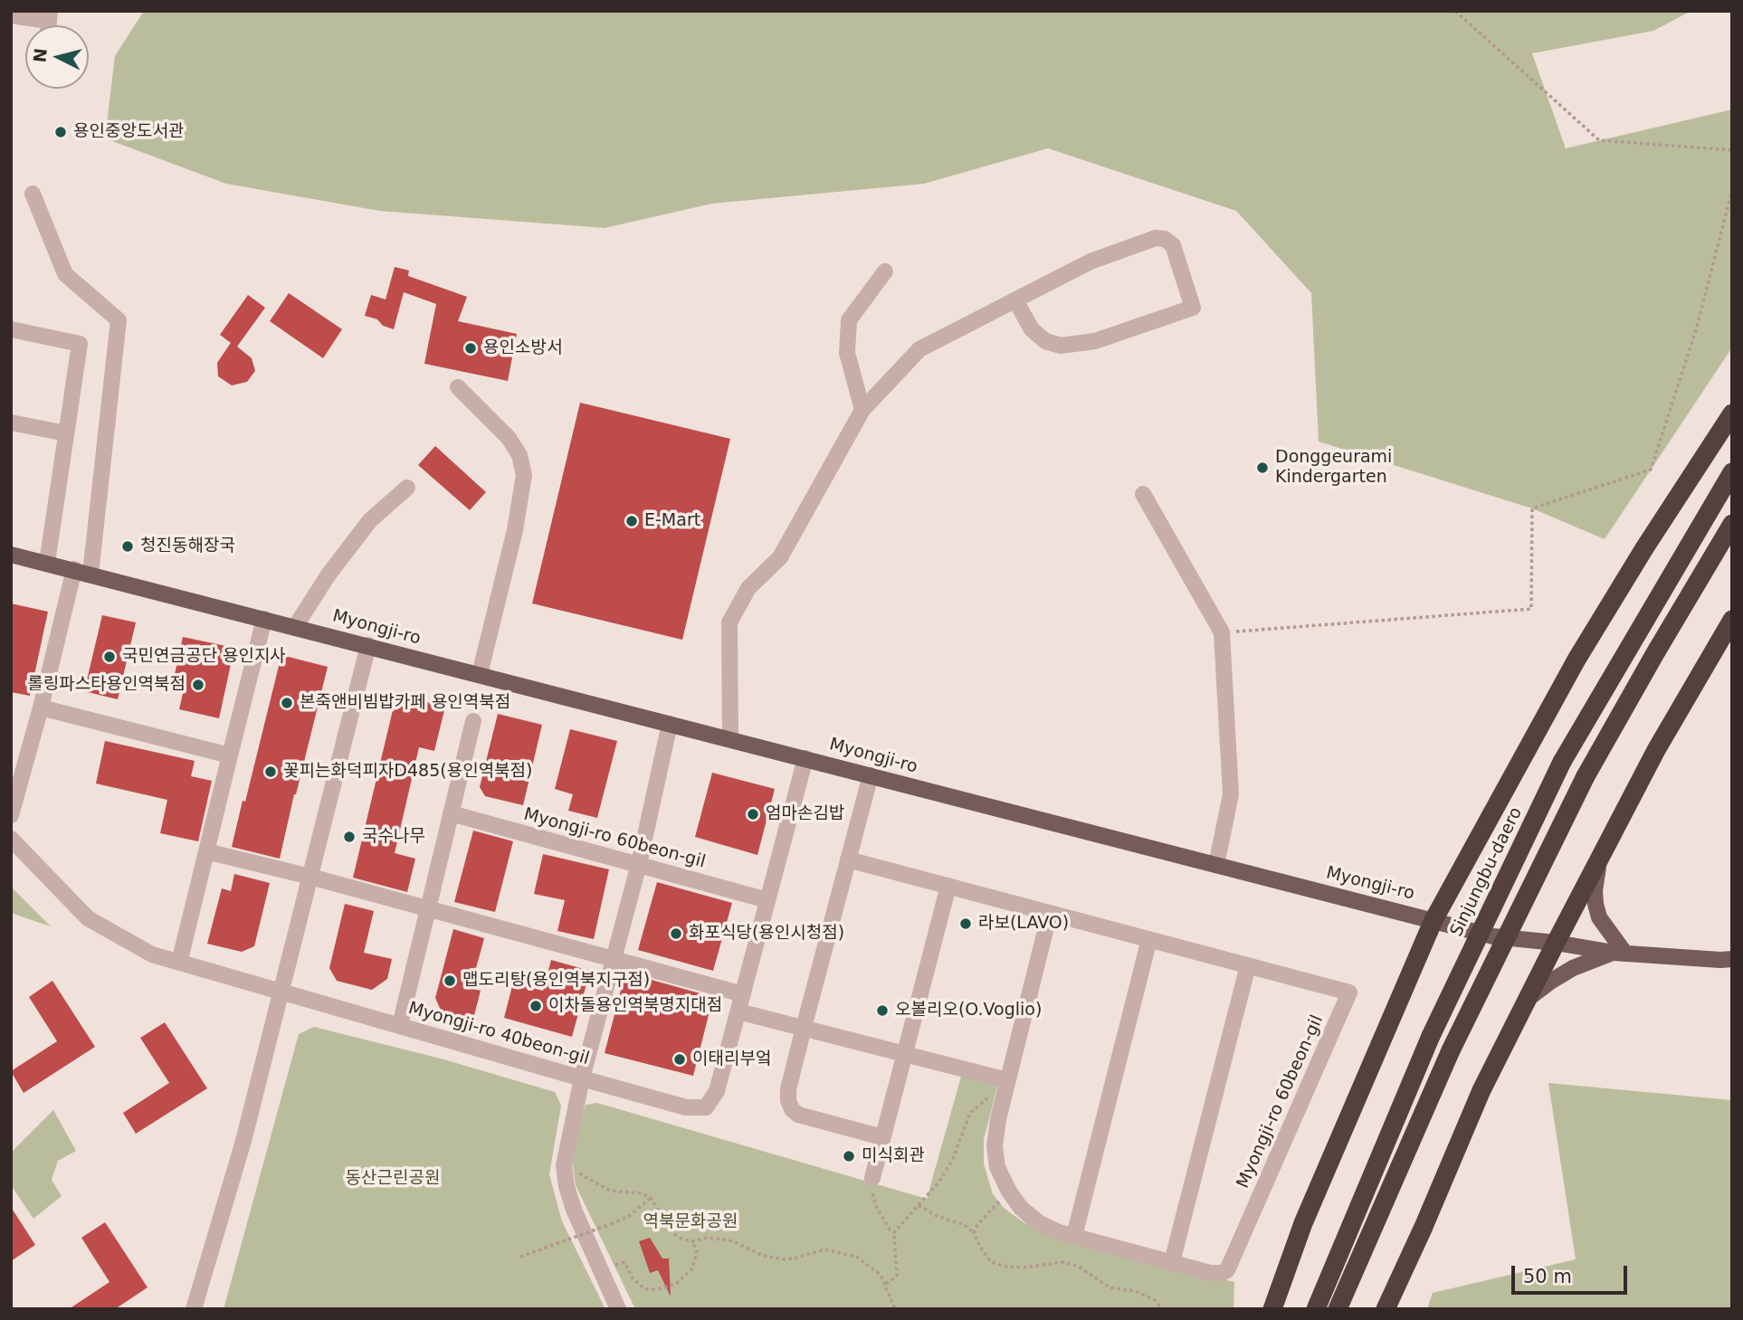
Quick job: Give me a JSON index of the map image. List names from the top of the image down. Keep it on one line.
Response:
{"streets":{"highway":["Sinjungbu-daero"],"main road":["Myongji-ro"],"street":["Myongji-ro 60beon-gil","Myongji-ro 40beon-gil"]},"parks":["동산근린공원","역북문화공원"],"places":["용인중앙도서관","용인소방서","Donggeurami Kindergarten","E-Mart","청진동해장국","국민연금공단 용인지사","롤링파스타용인역북점","본죽앤비빔밥카페 용인역북점","꽃피는화덕피자D485(용인역북점)","엄마손김밥","국수나무","라보(LAVO)","화포식당(용인시청점)","맵도리탕(용인역북지구점)","이차돌용인역북명지대점","오볼리오(O.Voglio)","이태리부엌","미식회관"],"scale_bar":"50 m","north":"left"}
